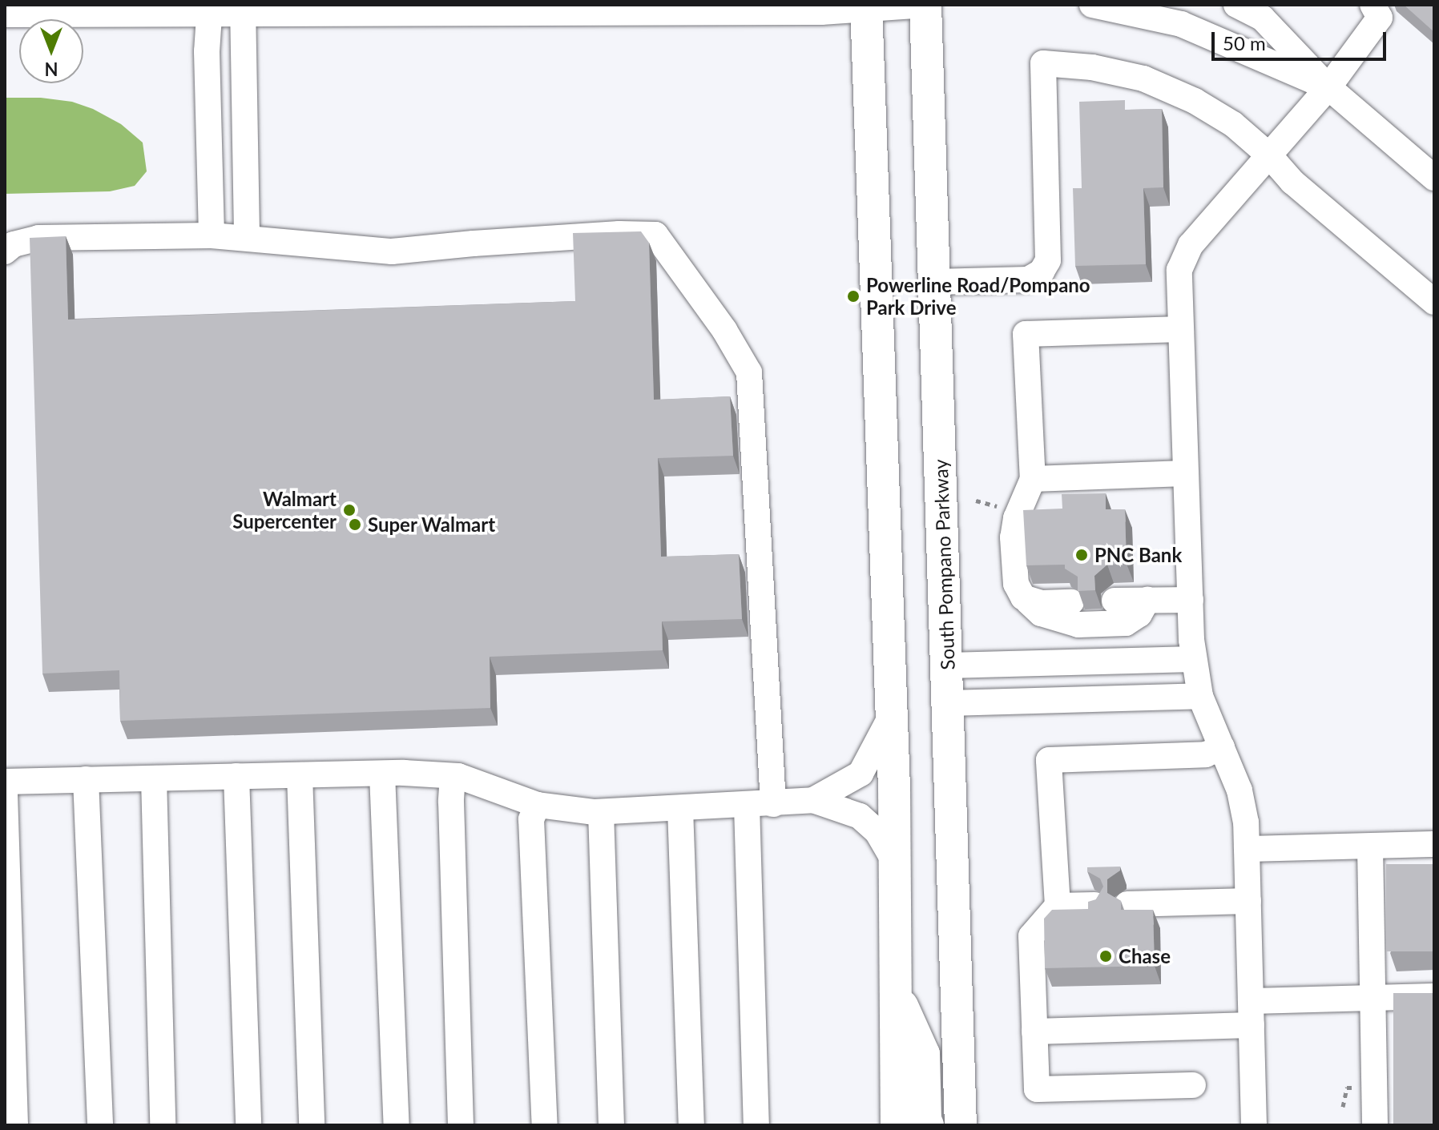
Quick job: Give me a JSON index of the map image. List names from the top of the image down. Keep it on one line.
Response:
{"streets":{"main road":["South Pompano Parkway"]},"places":["Powerline Road/Pompano Park Drive","Walmart Supercenter","Super Walmart","PNC Bank","Chase"],"scale_bar":"50 m","north":"bottom"}
